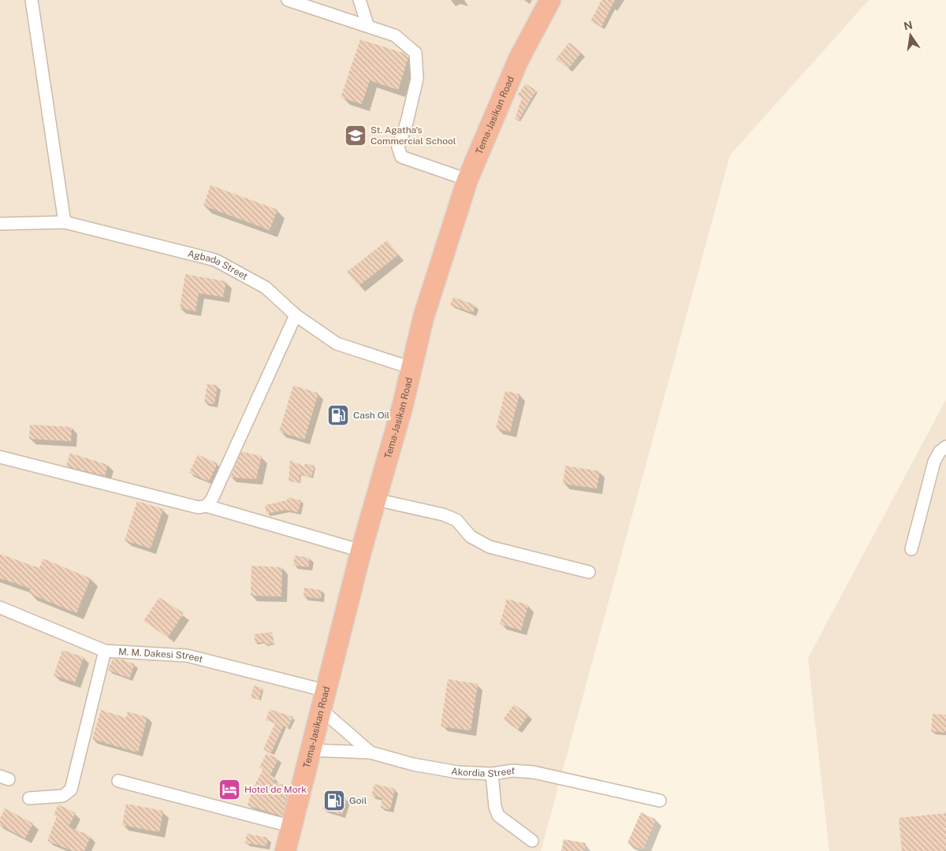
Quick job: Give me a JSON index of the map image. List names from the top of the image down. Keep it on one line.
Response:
{"streets":{"highway":["Tema-Jasikan Road"],"street":["Agbada Street","M. M. Dakesi Street","Akordia Street"]},"crossings":[["Tema-Jasikan Road","Agbada Street"],["Tema-Jasikan Road","M. M. Dakesi Street"],["Tema-Jasikan Road","Akordia Street"],["M. M. Dakesi Street","Akordia Street"]],"places":{"school or university":["St. Agatha's Commercial School"],"fuel station":["Cash Oil","Goil"],"hotel":["Hotel de Mork"]},"north":"top"}
